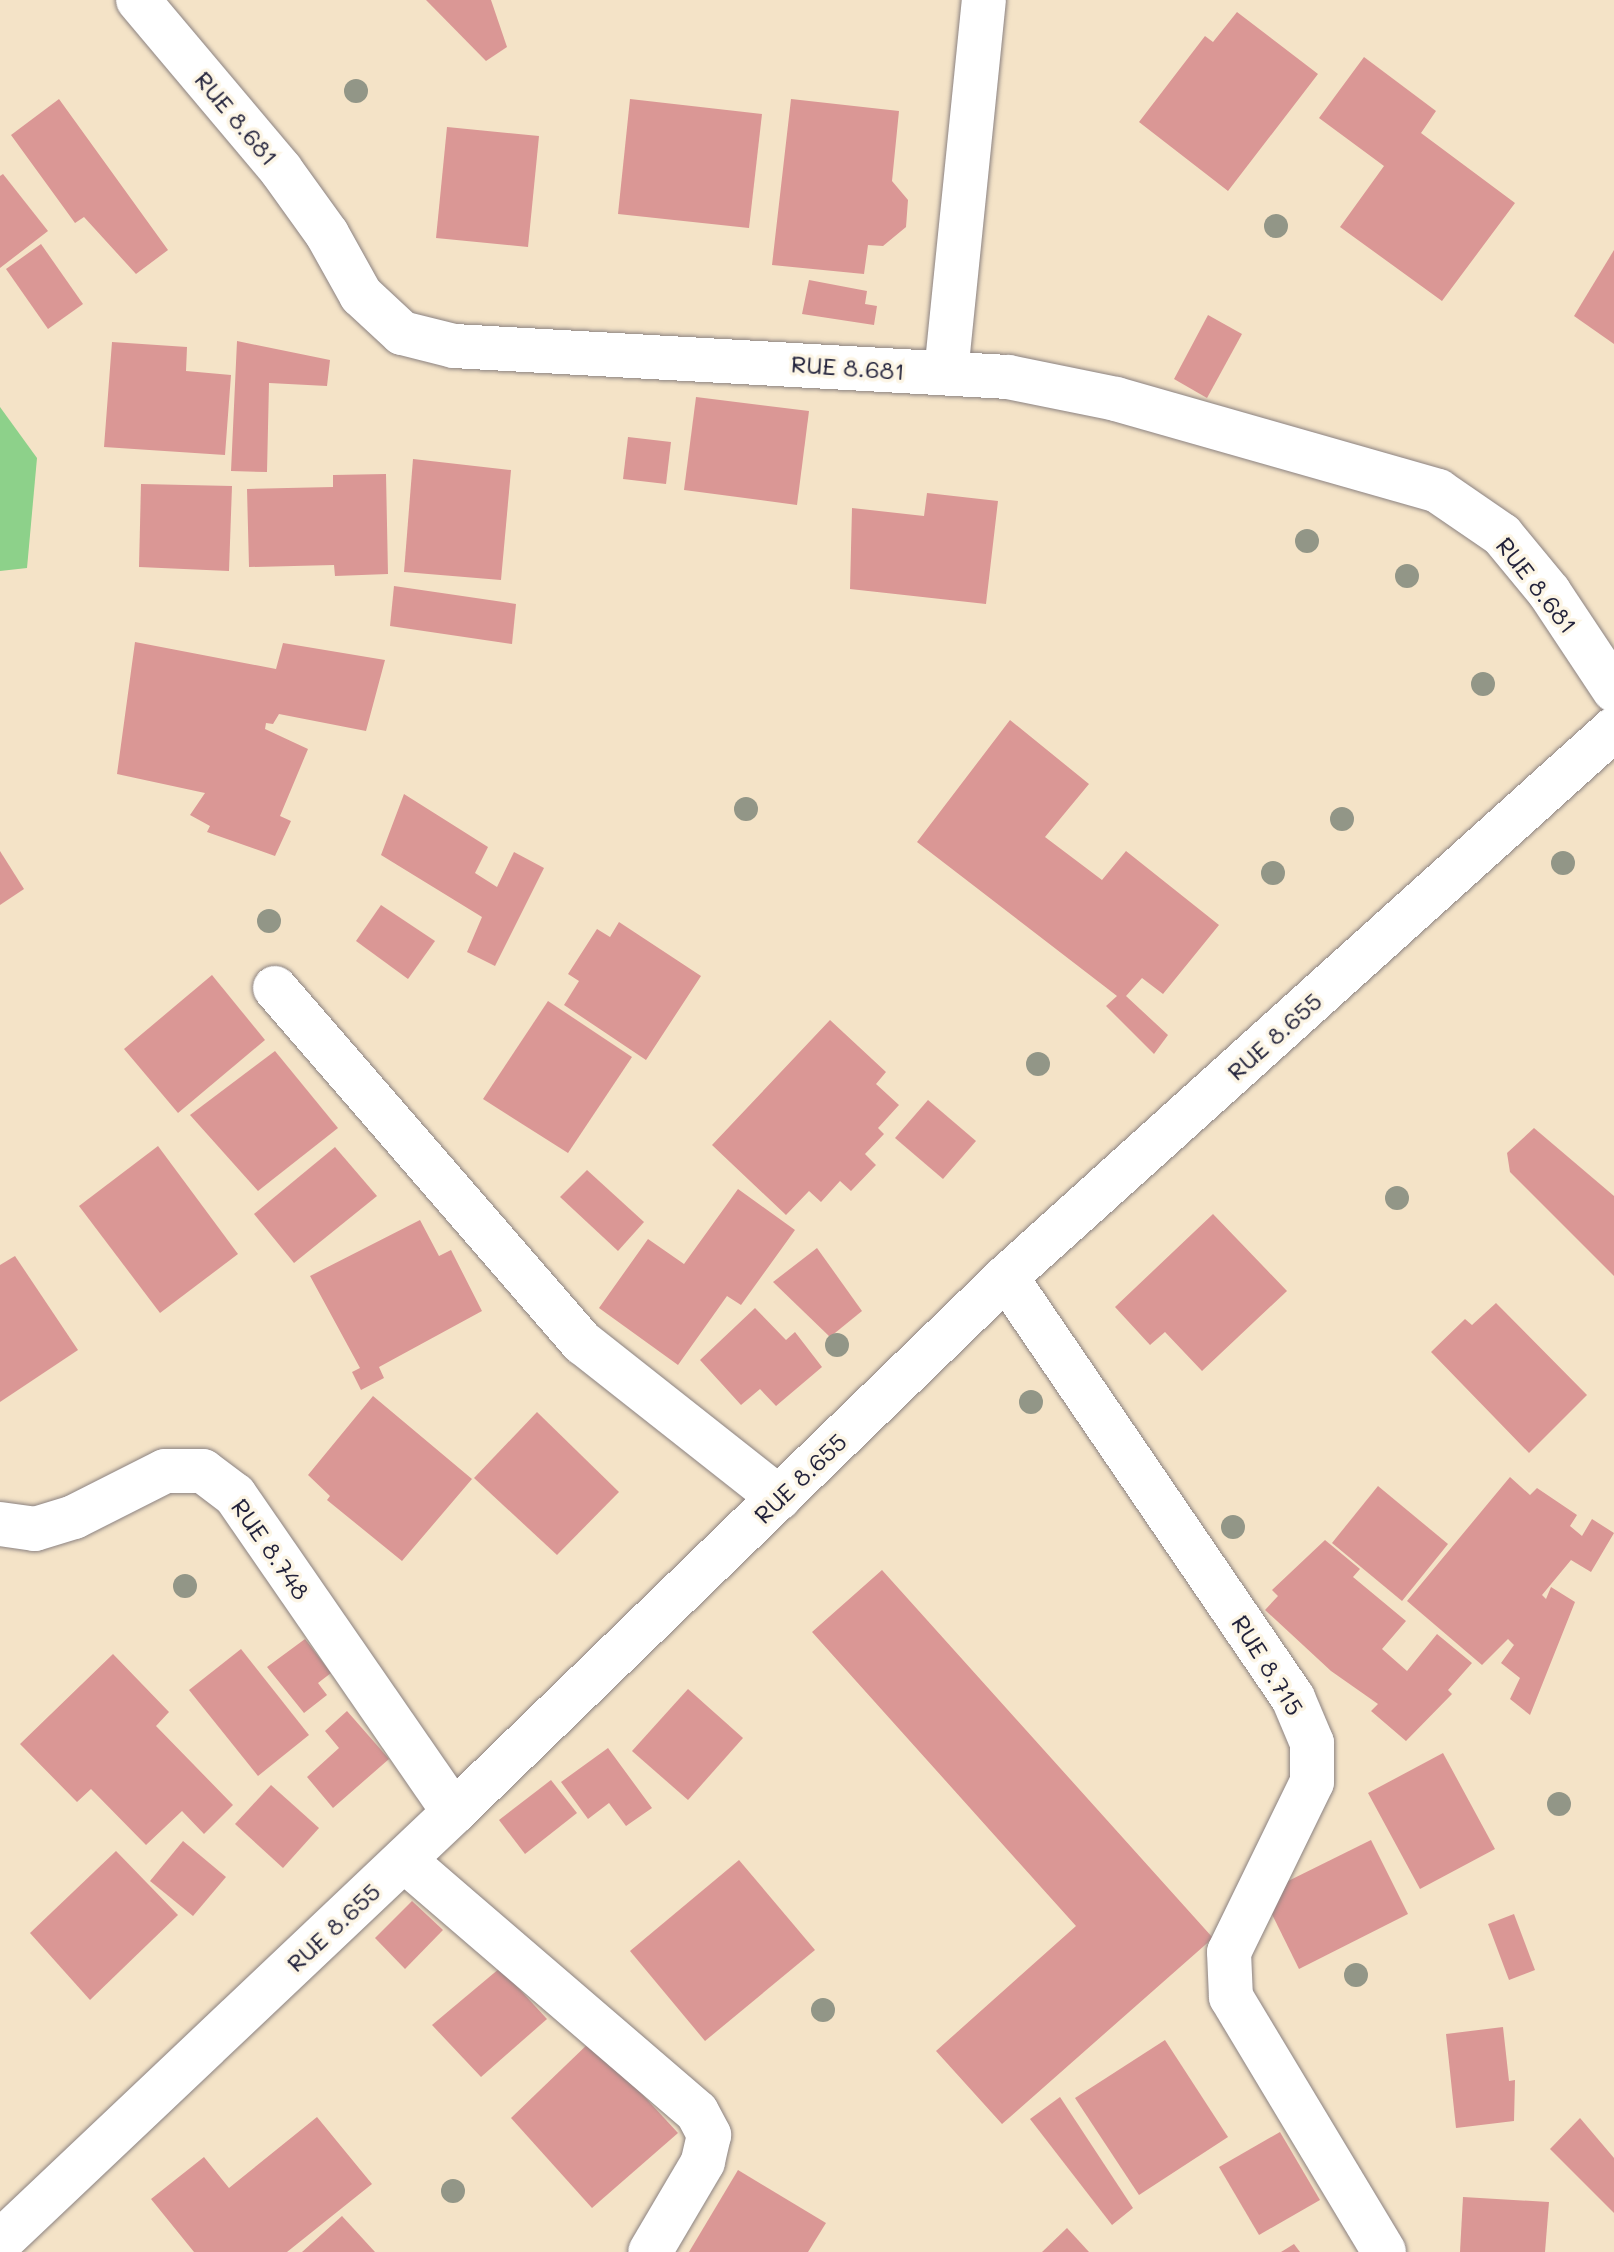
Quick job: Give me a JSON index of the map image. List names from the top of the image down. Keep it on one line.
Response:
{"streets":{"street":["RUE 8.681","RUE 8.655","RUE 8.748","RUE 8.715"]},"crossings":[["RUE 8.655","RUE 8.748"],["RUE 8.655","RUE 8.715"]]}
